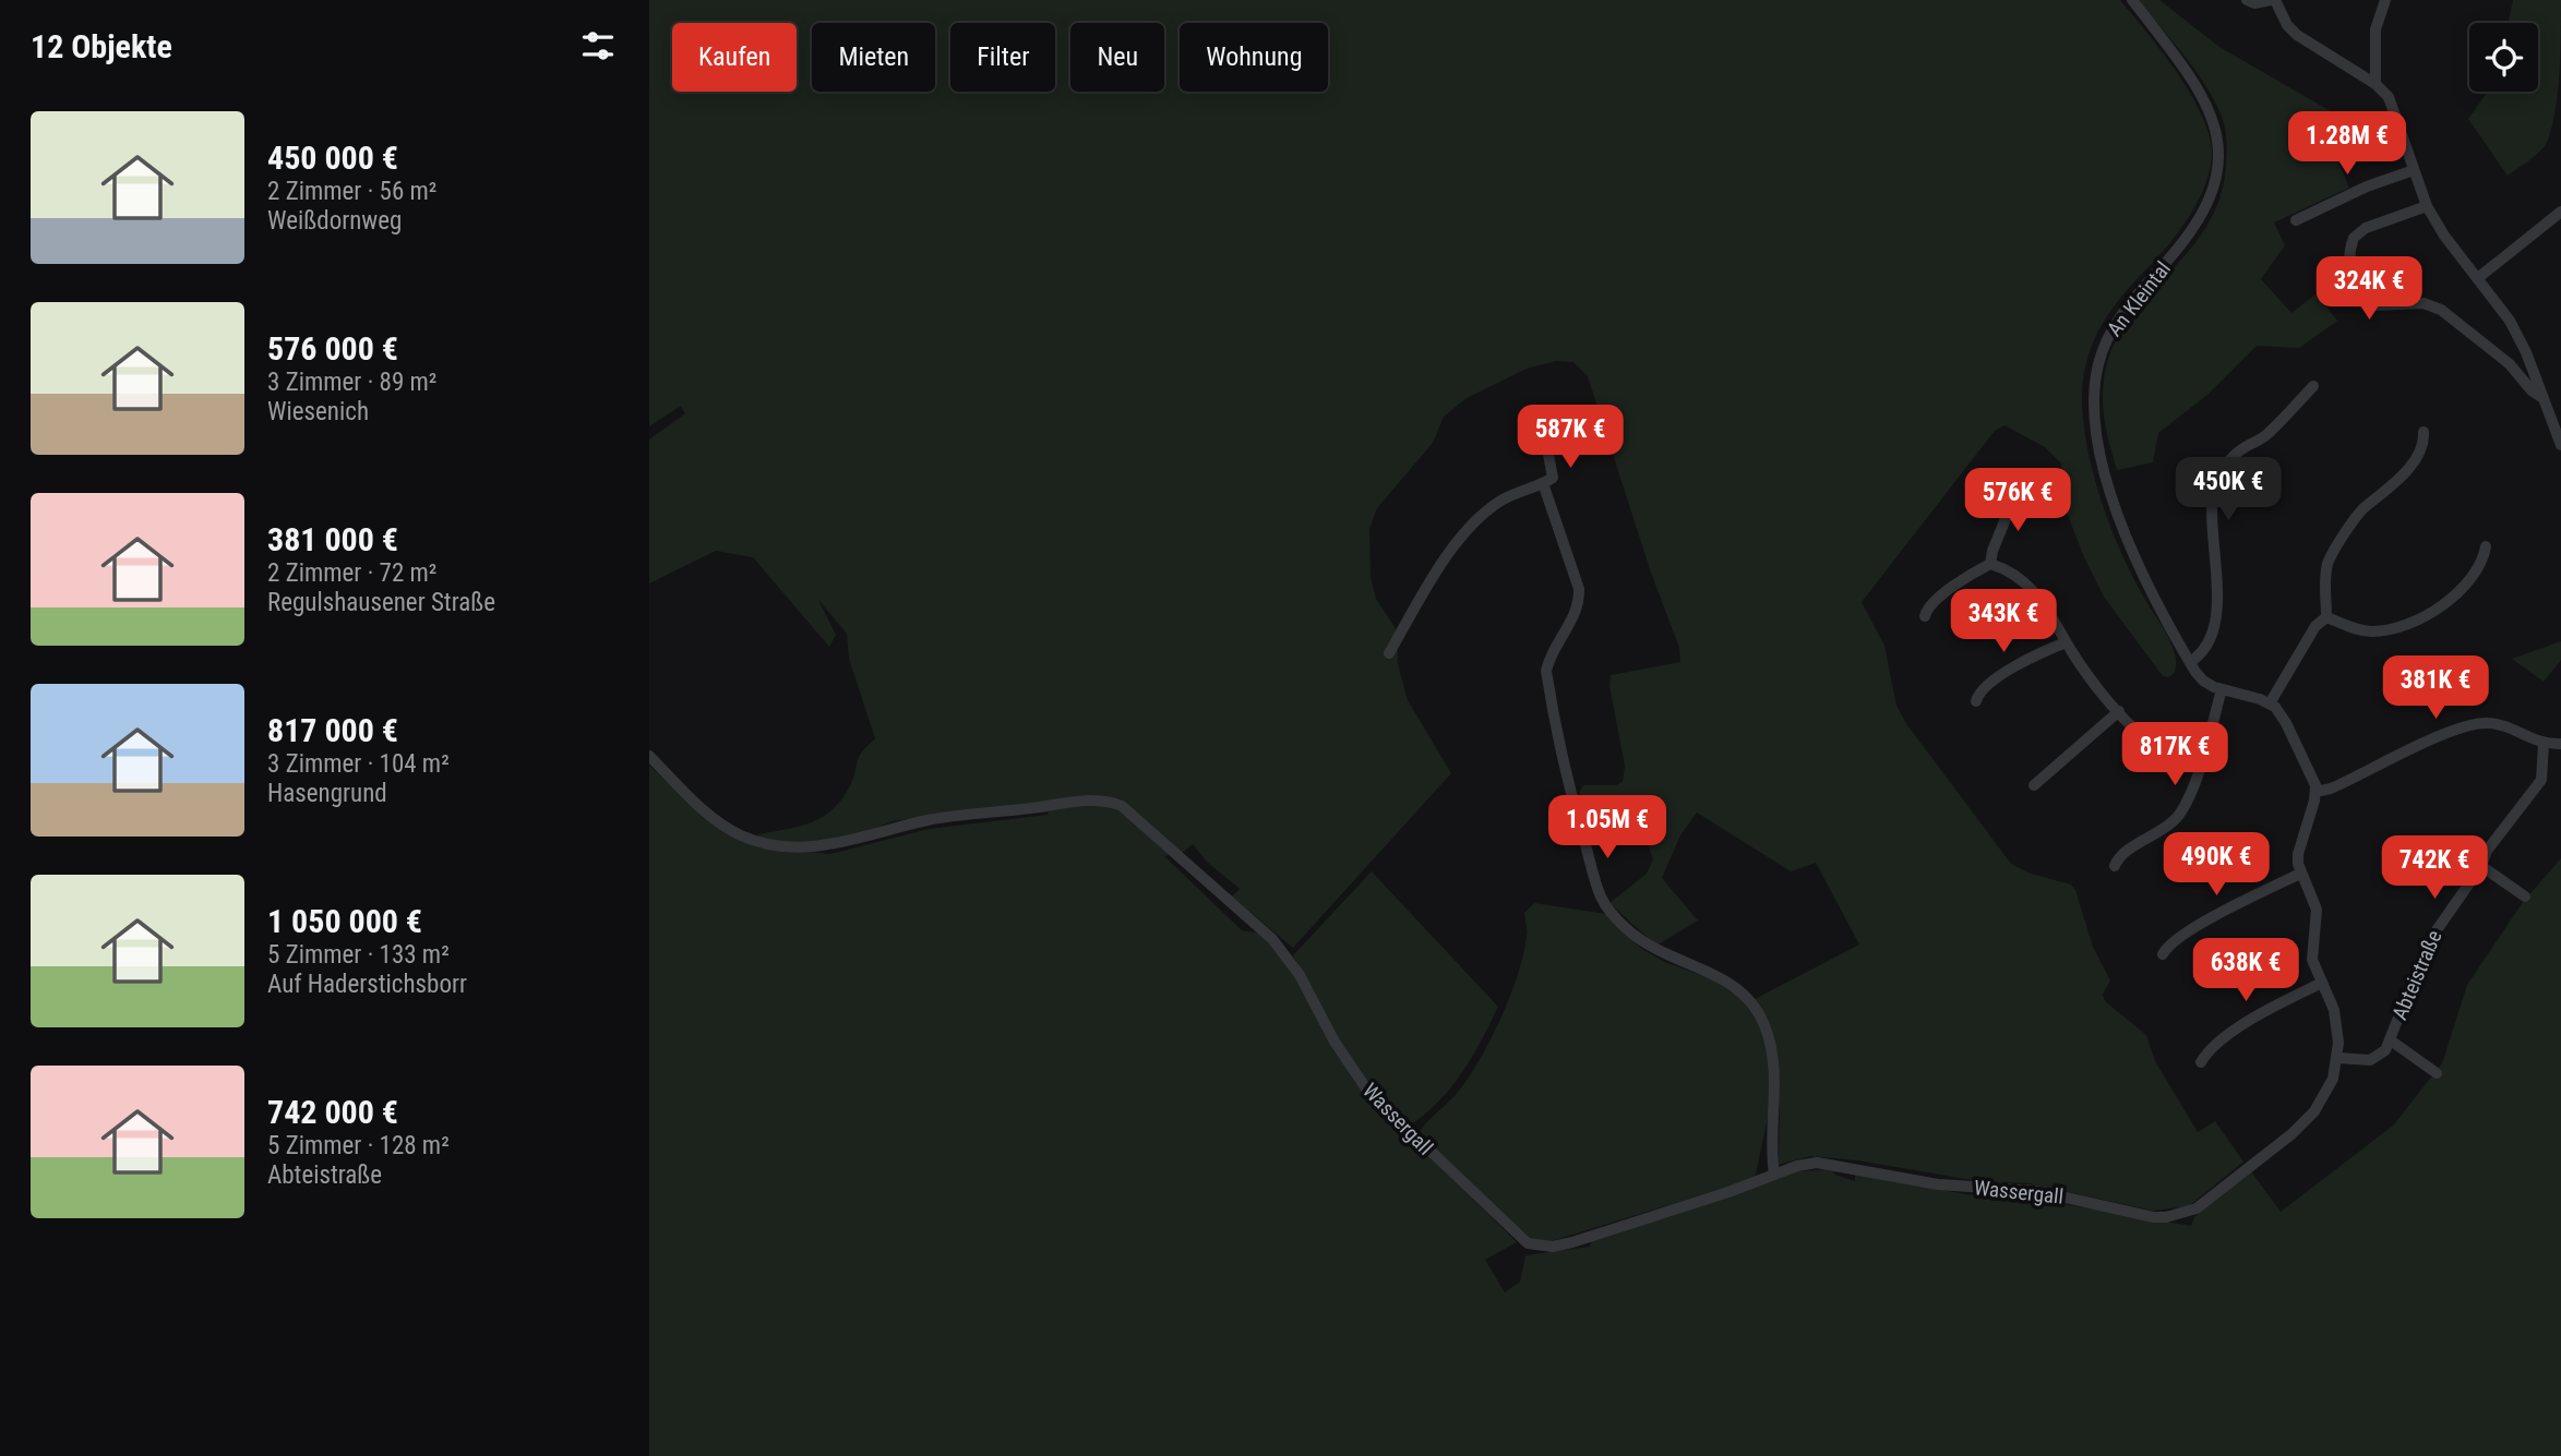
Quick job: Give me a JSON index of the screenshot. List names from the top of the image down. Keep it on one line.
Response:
{"streets":{"street":["An Kleintal","Abteistraße","Wassergall"]},"crossings":[["Abteistraße","Wassergall"]],"page":{"heading":"12 Objekte","chip":["Kaufen","Mieten","Filter","Neu","Wohnung"],"list":[{"name":"450 000 €","note":"2 Zimmer · 56 m² · Weißdornweg"},{"name":"576 000 €","note":"3 Zimmer · 89 m² · Wiesenich"},{"name":"381 000 €","note":"2 Zimmer · 72 m² · Regulshausener Straße"},{"name":"817 000 €","note":"3 Zimmer · 104 m² · Hasengrund"},{"name":"1 050 000 €","note":"5 Zimmer · 133 m² · Auf Haderstichsborr"},{"name":"742 000 €","note":"5 Zimmer · 128 m² · Abteistraße"}],"price":["1.28M €","324K €","587K €","450K €","576K €","343K €","381K €","817K €","1.05M €","490K €","742K €","638K €"]}}
